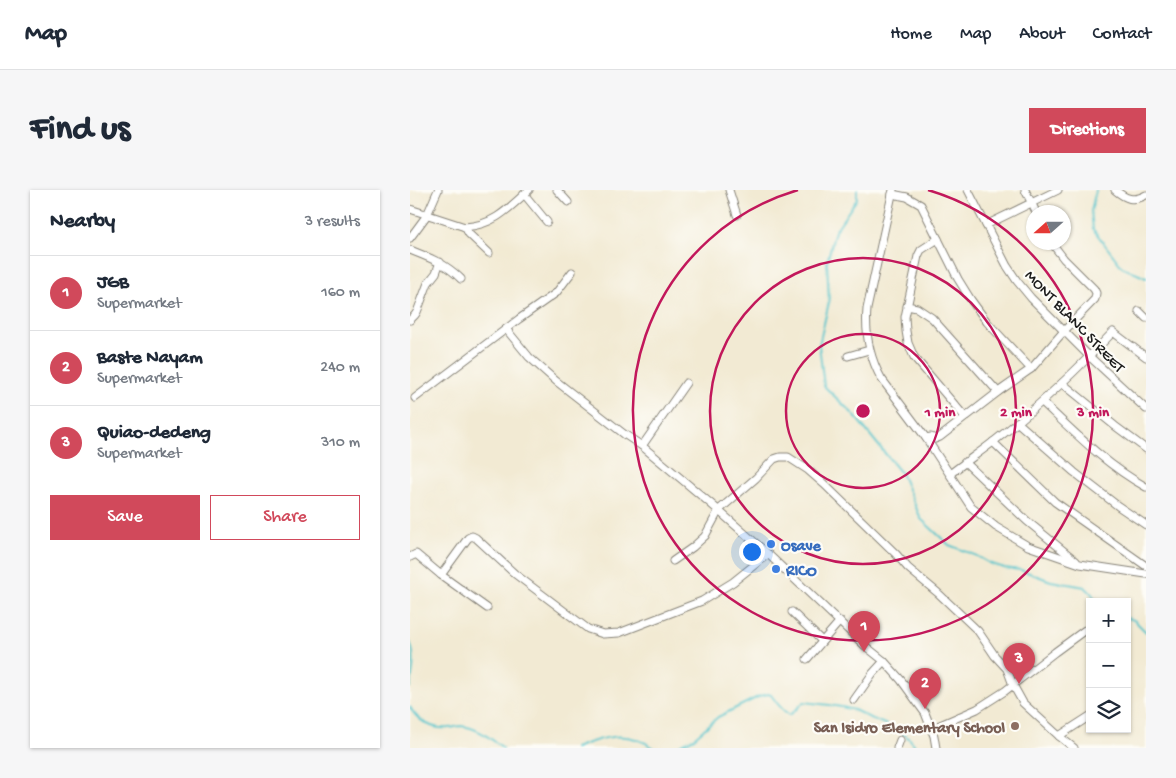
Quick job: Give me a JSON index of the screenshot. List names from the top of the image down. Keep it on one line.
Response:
{"streets":{"street":["MONT BLANC STREET"]},"places":["Osave","RICO","San Isidro Elementary School"],"north":"left","page":{"header":"Map","nav":["Home","Map","About","Contact"],"buttons":["Directions",["Save","Share"]],"title":"Find us","heading":["Nearby","3 results"],"list":[{"mark":"1","name":"JGB","note":"Supermarket","value":"160 m"},{"mark":"2","name":"Baste Nayam","note":"Supermarket","value":"240 m"},{"mark":"3","name":"Quiao-dedeng","note":"Supermarket","value":"310 m"}],"map_buttons":["+","−"],"pins":["1","3","2"]},"rings":["1 min","2 min","3 min"]}
